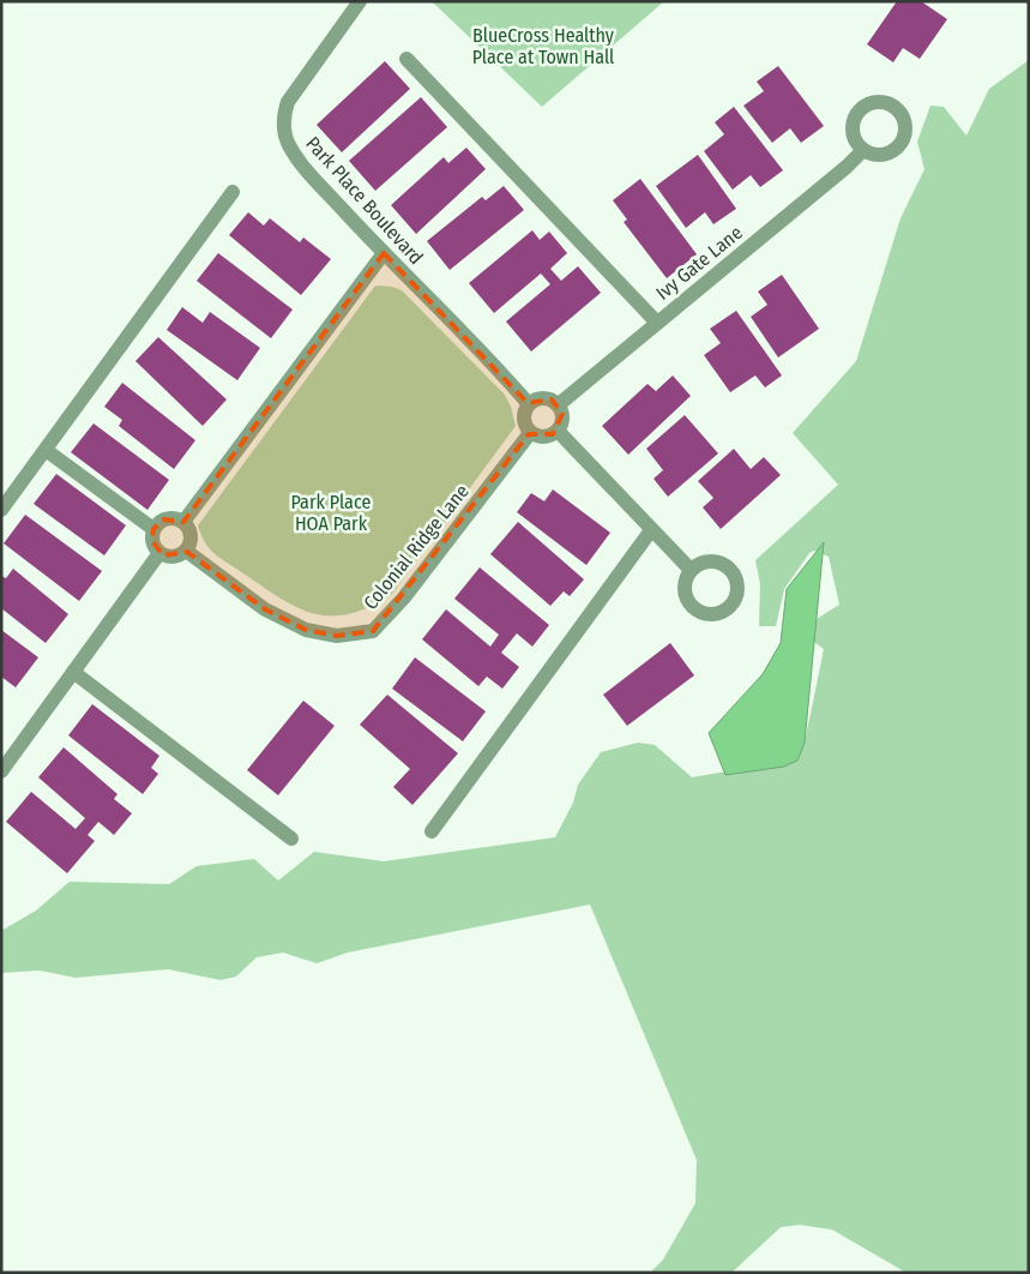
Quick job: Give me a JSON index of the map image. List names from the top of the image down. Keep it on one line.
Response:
{"streets":{"street":["Park Place Boulevard","Ivy Gate Lane","Colonial Ridge Lane"]},"crossings":[["Park Place Boulevard","Ivy Gate Lane"],["Park Place Boulevard","Colonial Ridge Lane"],["Ivy Gate Lane","Colonial Ridge Lane"]],"parks":["BlueCross Healthy Place at Town Hall","Park Place HOA Park"]}
